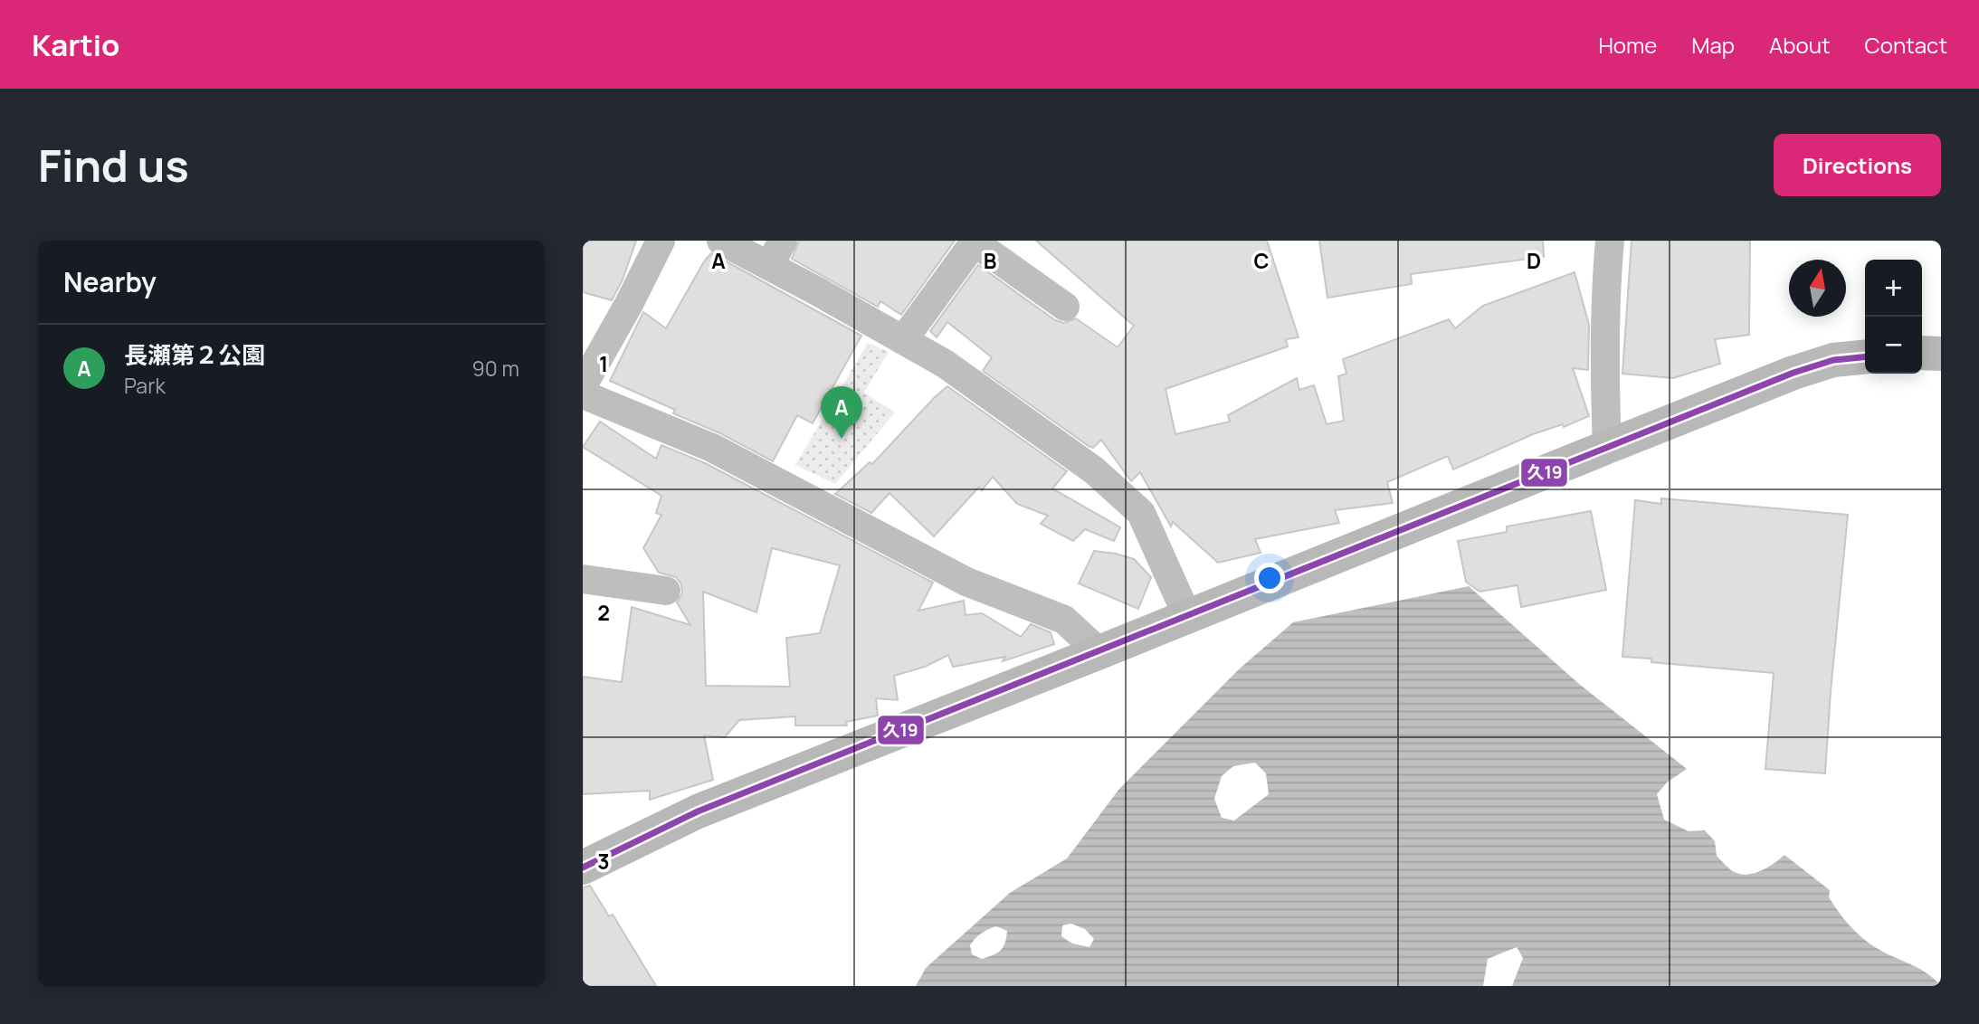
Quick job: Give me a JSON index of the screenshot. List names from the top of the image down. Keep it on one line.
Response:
{"lines":["transit line 久19"],"north":"top","page":{"header":"Kartio","nav":["Home","Map","About","Contact"],"buttons":"Directions","title":"Find us","heading":"Nearby","map_buttons":["+","−"],"list":[{"mark":"A","name":"長瀬第２公園","note":"Park","value":"90 m"}],"pins":"A"},"grid":{"columns":["A","B","C","D"],"rows":["1","2","3"]}}
